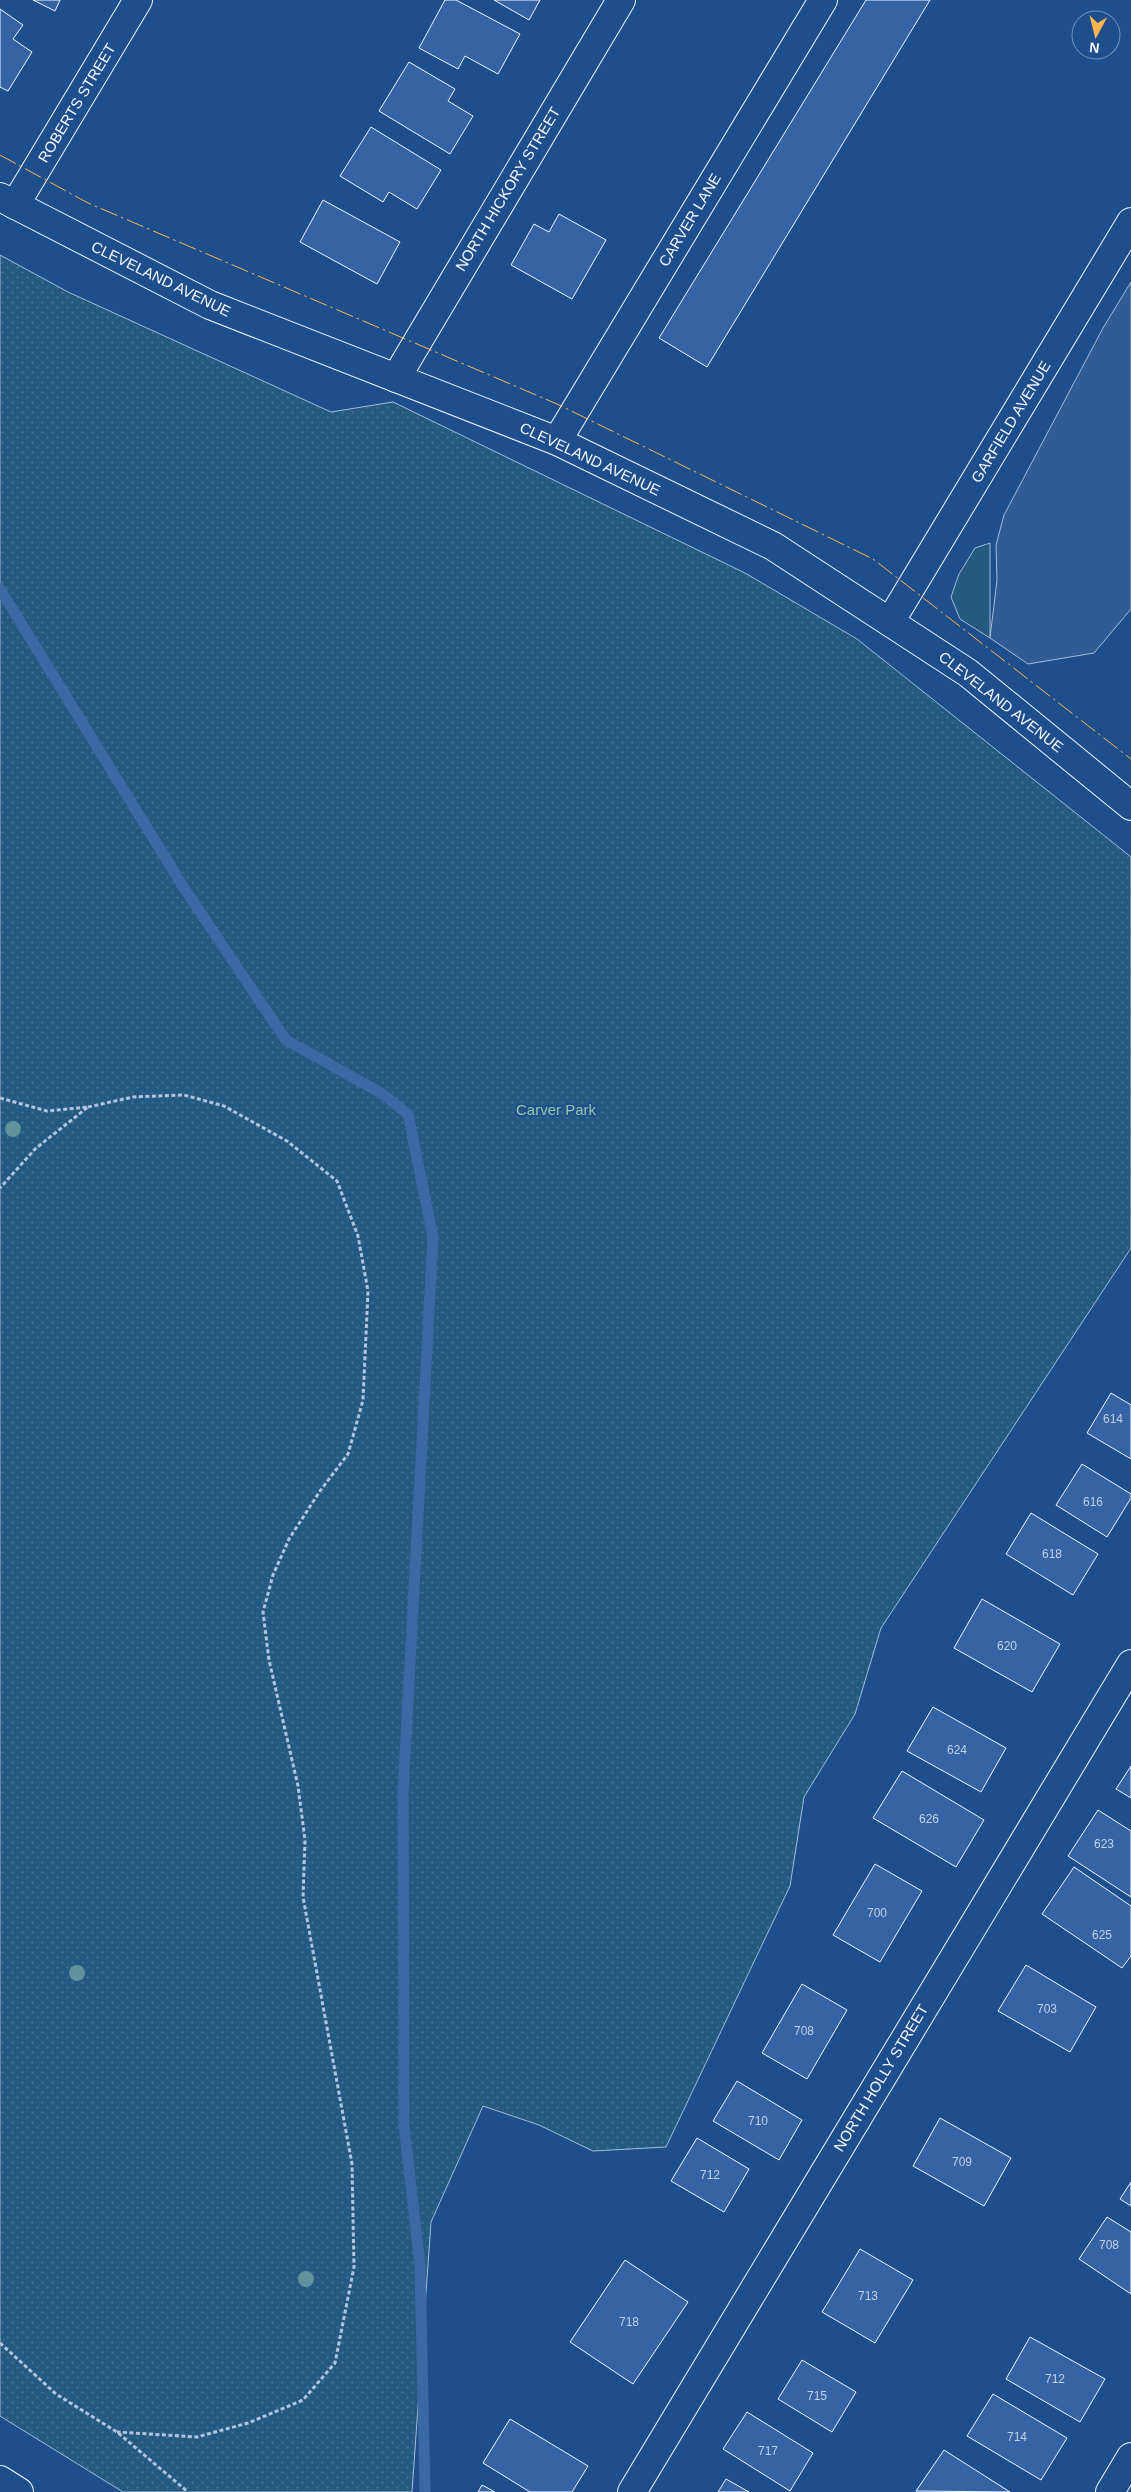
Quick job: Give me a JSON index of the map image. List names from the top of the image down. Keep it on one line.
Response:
{"streets":{"street":["ROBERTS STREET","NORTH HICKORY STREET","CARVER LANE","CLEVELAND AVENUE","GARFIELD AVENUE","NORTH HOLLY STREET"]},"crossings":[["ROBERTS STREET","CLEVELAND AVENUE"],["NORTH HICKORY STREET","CLEVELAND AVENUE"],["CARVER LANE","CLEVELAND AVENUE"],["CLEVELAND AVENUE","GARFIELD AVENUE"]],"parks":["Carver Park"],"house_numbers":["614","616","618","620","624","626","623","700","625","703","708","710","709","712","708","713","718","712","715","714","717"],"north":"bottom"}
